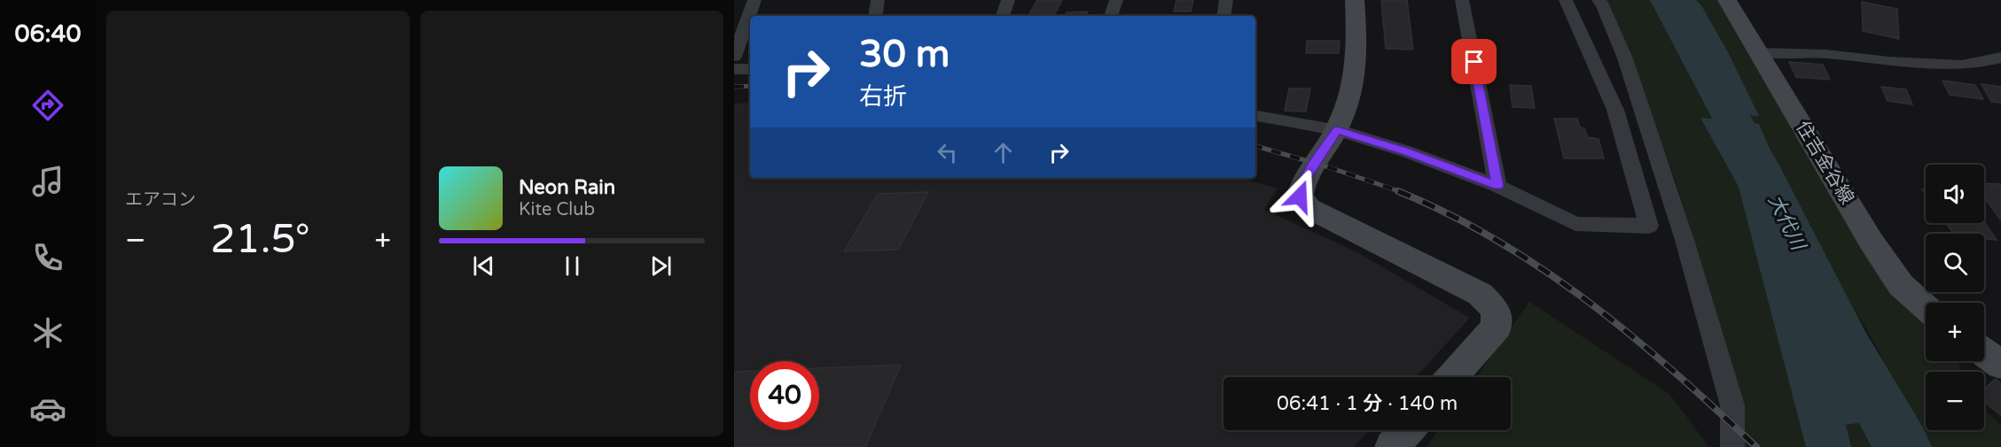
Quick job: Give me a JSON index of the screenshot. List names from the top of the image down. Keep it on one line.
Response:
{"streets":{"street":["住吉金谷線"]},"water":["大代川"],"page":{"tabs":"06:40","tile":"エアコン","turn":["30 m","右折"],"map_buttons":["+","−"],"song":["Neon Rain","Kite Club"],"heat":["−","21.5°","+"],"limit":"40","trip":"06:41 · 1 分 · 140 m"}}
